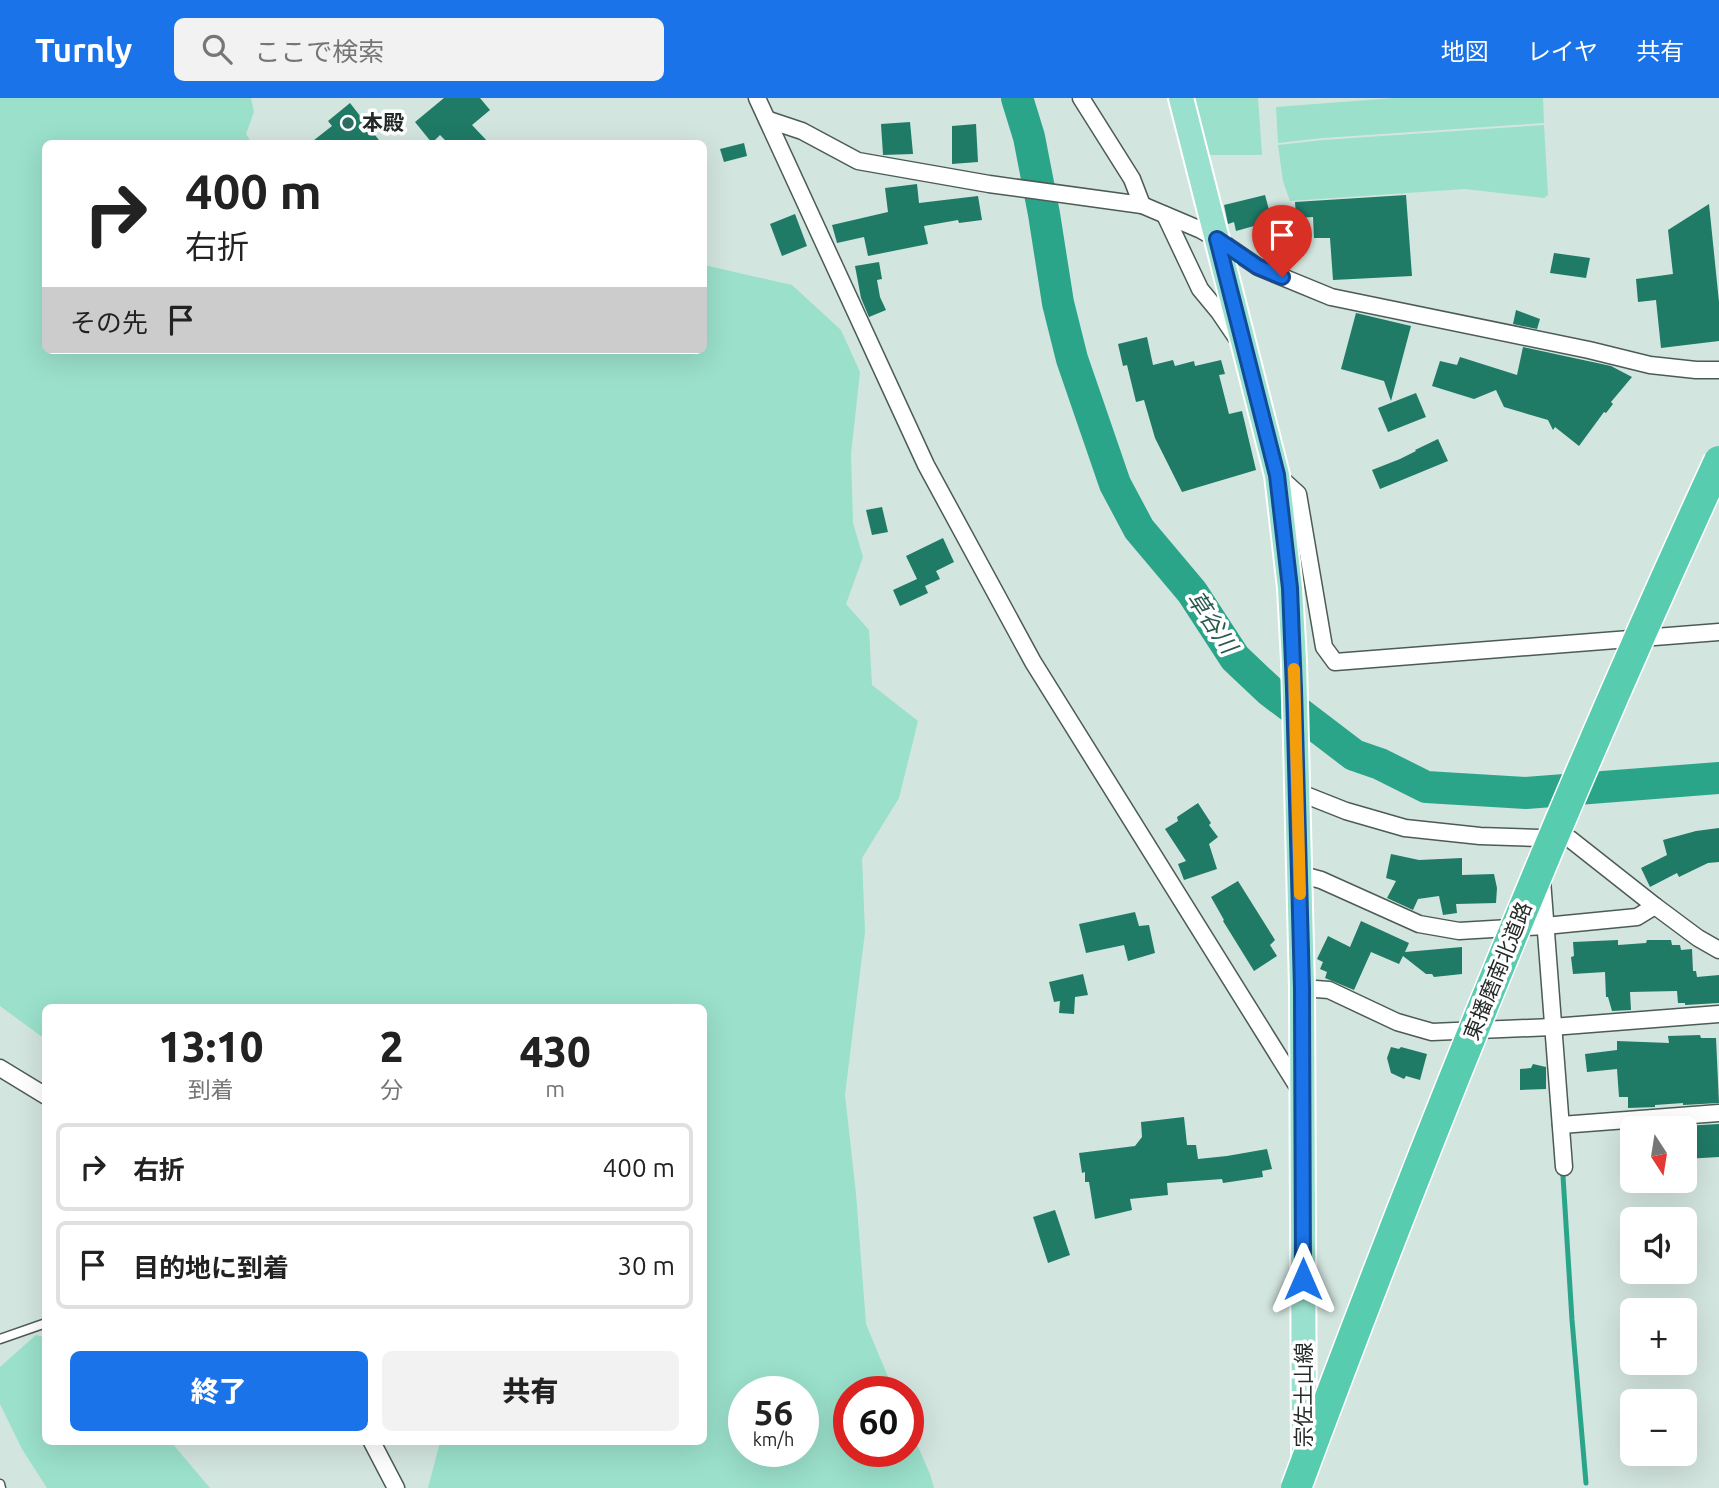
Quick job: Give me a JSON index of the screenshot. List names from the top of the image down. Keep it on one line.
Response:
{"streets":{"highway":["東播磨南北道路"],"main road":["宗佐土山線"]},"water":["草谷川"],"places":["本殿"],"north":"bottom","page":{"header":"Turnly","search":"ここで検索","nav":["地図","レイヤ","共有"],"turn":["400 m","右折"],"then":"その先","eta":["13:10","到着","2","分","430","m"],"map_buttons":["+","−"],"list":[{"name":"右折","value":"400 m"},{"name":"目的地に到着","value":"30 m"}],"buttons":["終了","共有"],"speed":"56 km/h","limit":"60"}}
